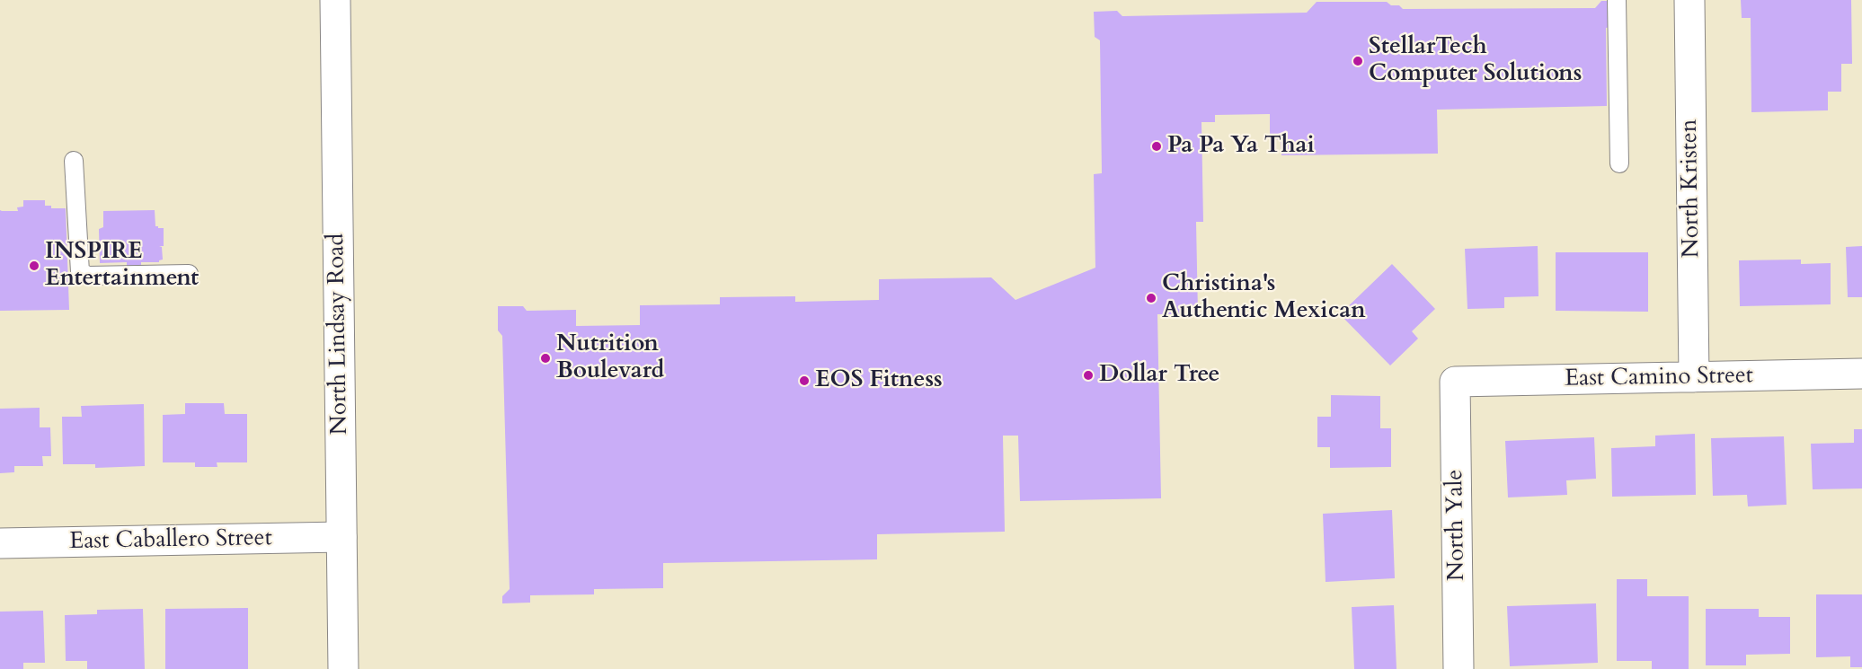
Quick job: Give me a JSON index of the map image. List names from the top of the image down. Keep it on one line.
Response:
{"streets":{"street":["North Kristen","North Lindsay Road","East Camino Street","North Yale","East Caballero Street"]},"crossings":[["North Kristen","East Camino Street"],["North Lindsay Road","East Caballero Street"],["East Camino Street","North Yale"]],"places":["StellarTech Computer Solutions","Pa Pa Ya Thai","INSPIRE Entertainment","Christina's Authentic Mexican","Nutrition Boulevard","Dollar Tree","EOS Fitness"]}
